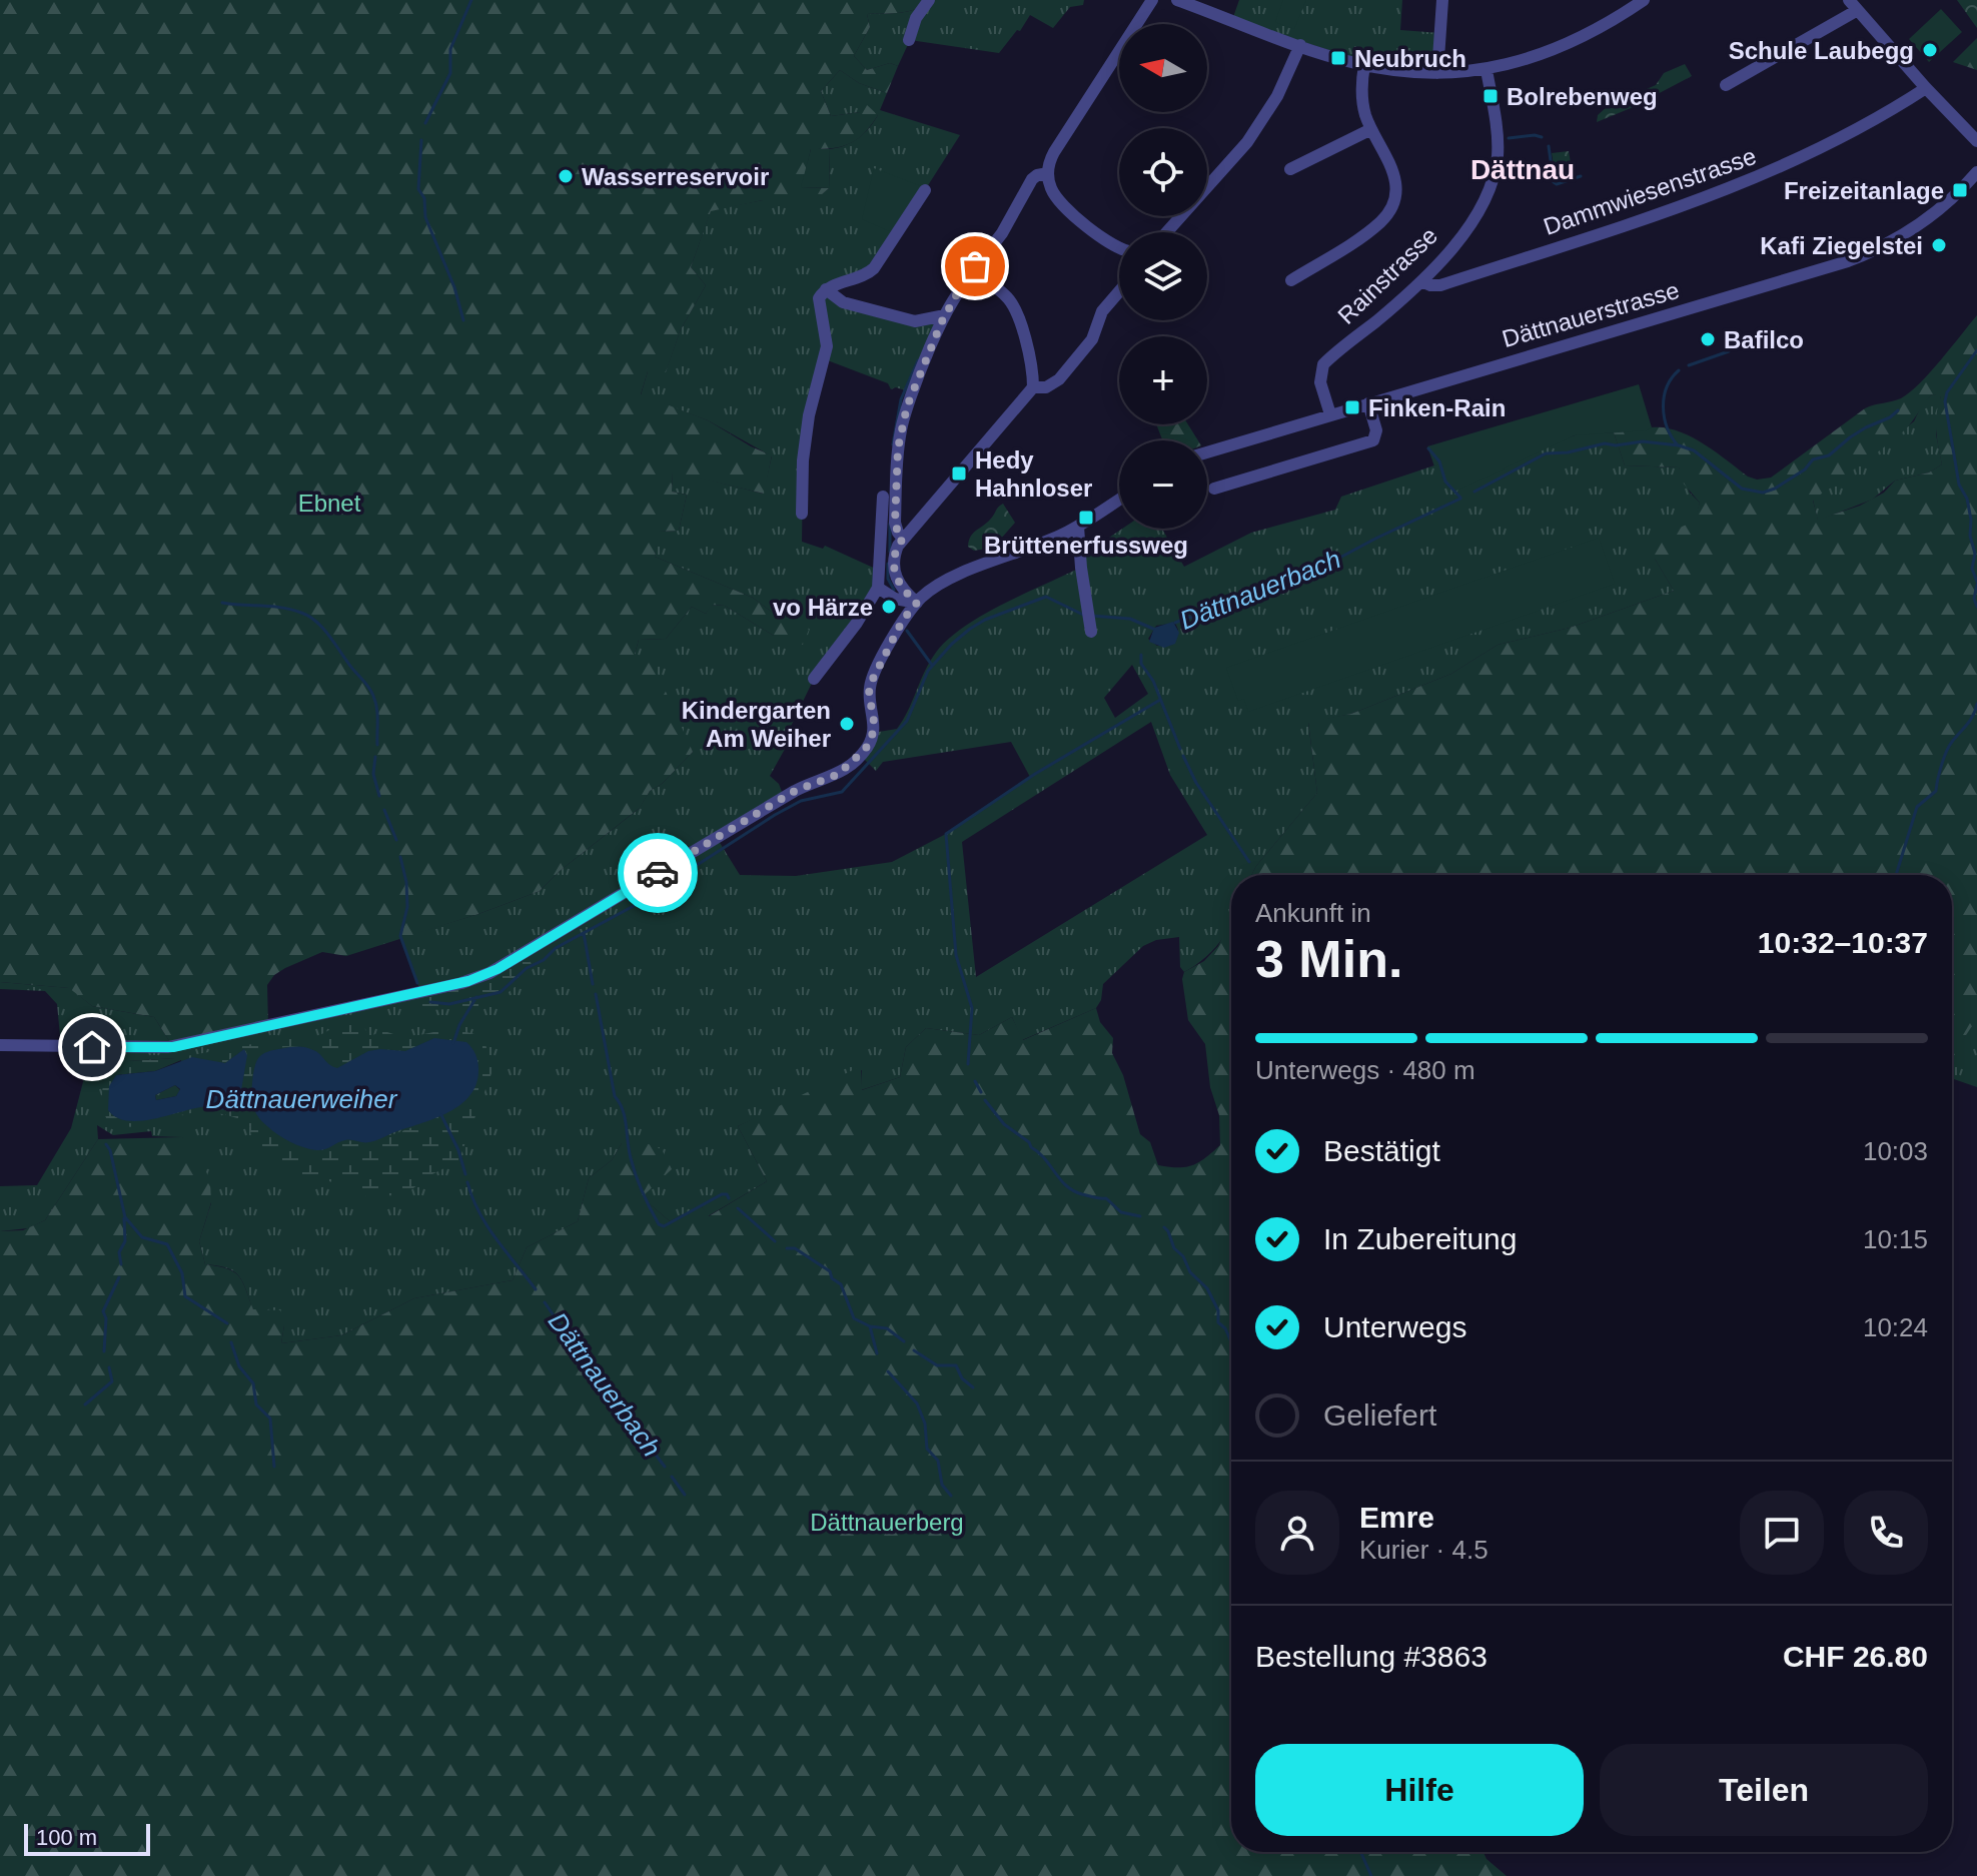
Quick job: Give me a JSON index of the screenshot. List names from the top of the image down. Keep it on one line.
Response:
{"streets":{"street":["Dammwiesenstrasse","Rainstrasse","Dättnauerstrasse"]},"crossings":[["Dammwiesenstrasse","Rainstrasse"],["Rainstrasse","Dättnauerstrasse"]],"districts":["Dättnau"],"water":["Dättnauerbach","Dättnauerweiher"],"parks":["Ebnet","Dättnauerberg"],"places":{"other":["Schule Laubegg","Wasserreservoir","Kafi Ziegelstei","Bafilco","vo Härze","Kindergarten Am Weiher"],"transit":["Neubruch","Bolrebenweg","Freizeitanlage","Finken-Rain","Hedy Hahnloser","Brüttenerfussweg"]},"scale_bar":"100 m","north":"left","page":{"map_buttons":["+","−"],"heading":["3 Min.","Ankunft in","10:32–10:37"],"panel":["Emre","Kurier · 4.5","Bestellung #3863","CHF 26.80"],"bar":"Unterwegs · 480 m","list":[["Bestätigt","10:03"],["In Zubereitung","10:15"],["Unterwegs","10:24"],"Geliefert"],"buttons":["Hilfe","Teilen"],"scale":"100 m"}}
